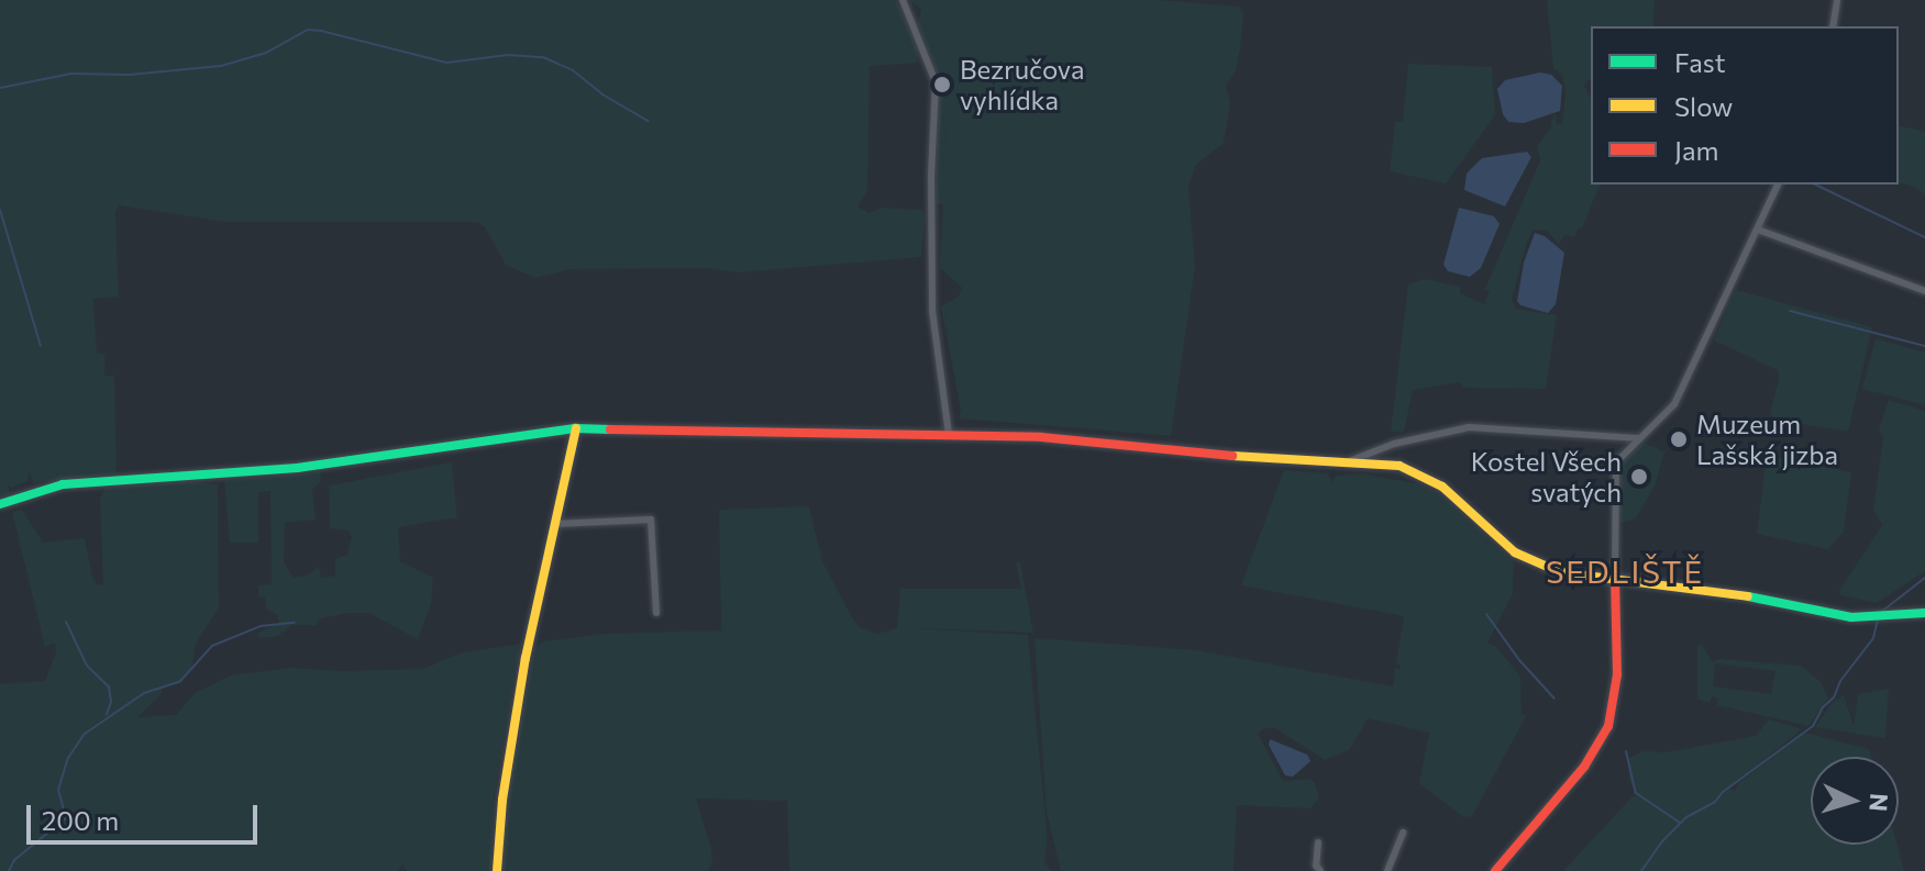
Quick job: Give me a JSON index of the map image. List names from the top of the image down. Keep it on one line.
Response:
{"districts":["SEDLIŠTĚ"],"places":["Bezručova vyhlídka","Muzeum Lašská jizba","Kostel Všech svatých"],"legend":["Fast","Slow","Jam"],"scale_bar":"200 m","north":"right"}
